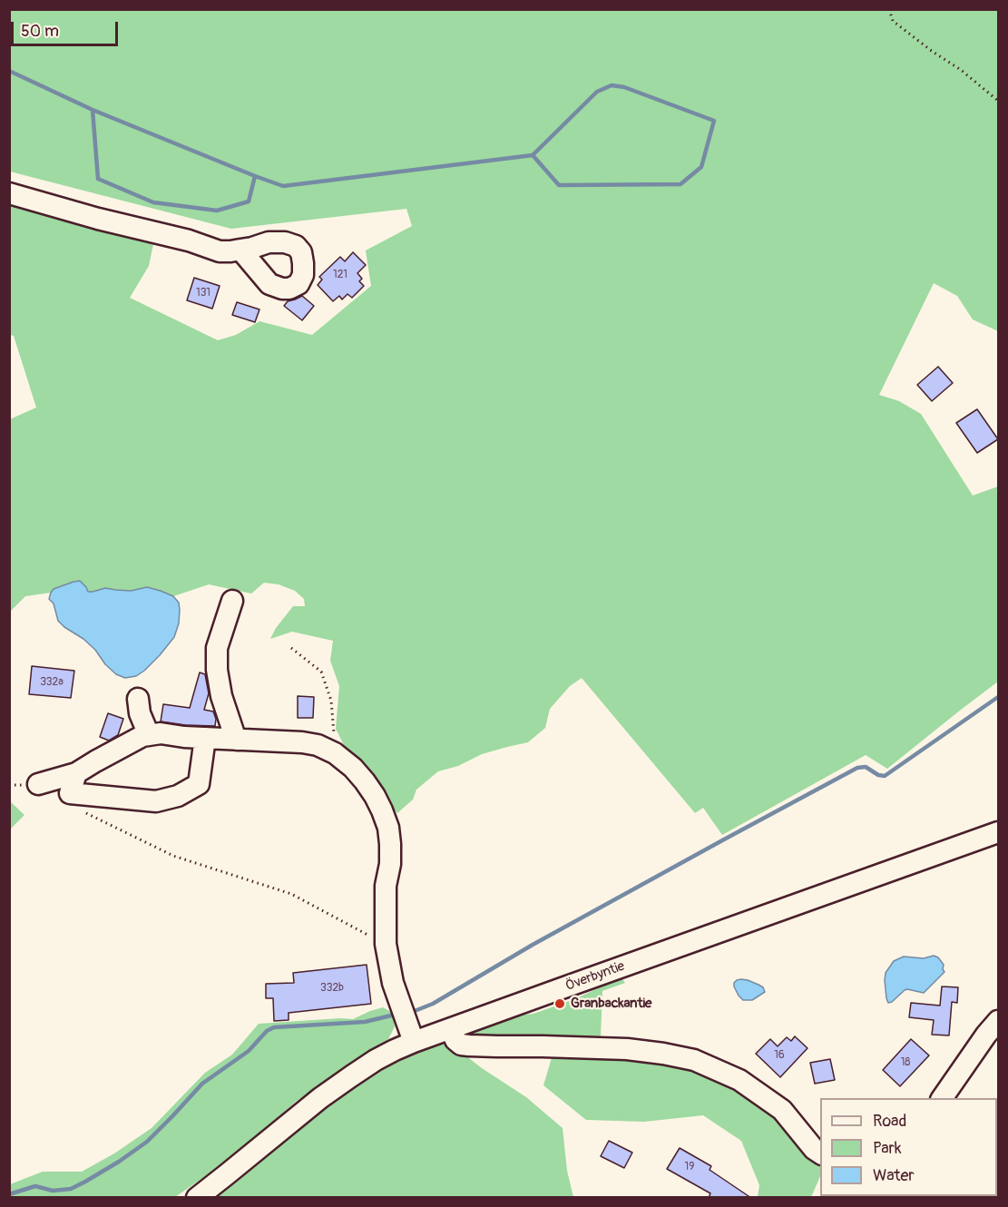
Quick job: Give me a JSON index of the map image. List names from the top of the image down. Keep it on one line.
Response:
{"streets":{"street":["Överbyntie"]},"places":["Granbackantie"],"house_numbers":["121","131","332a","332b","16","18","19"],"legend":["Road","Park","Water"],"scale_bar":"50 m"}
